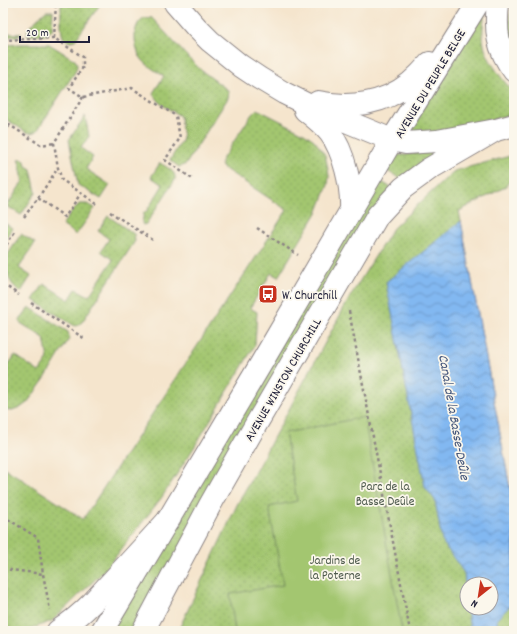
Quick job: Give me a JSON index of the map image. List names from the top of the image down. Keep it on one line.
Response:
{"streets":{"main road":["AVENUE DU PEUPLE BELGE","AVENUE WINSTON CHURCHILL"]},"crossings":[["AVENUE DU PEUPLE BELGE","AVENUE WINSTON CHURCHILL"]],"water":["Canal de la Basse-Deûle"],"parks":["Parc de la Basse Deûle","Jardins de la Poterne"],"places":{"bus stop":["W. Churchill"]},"scale_bar":"20 m","north":"bottom left"}
